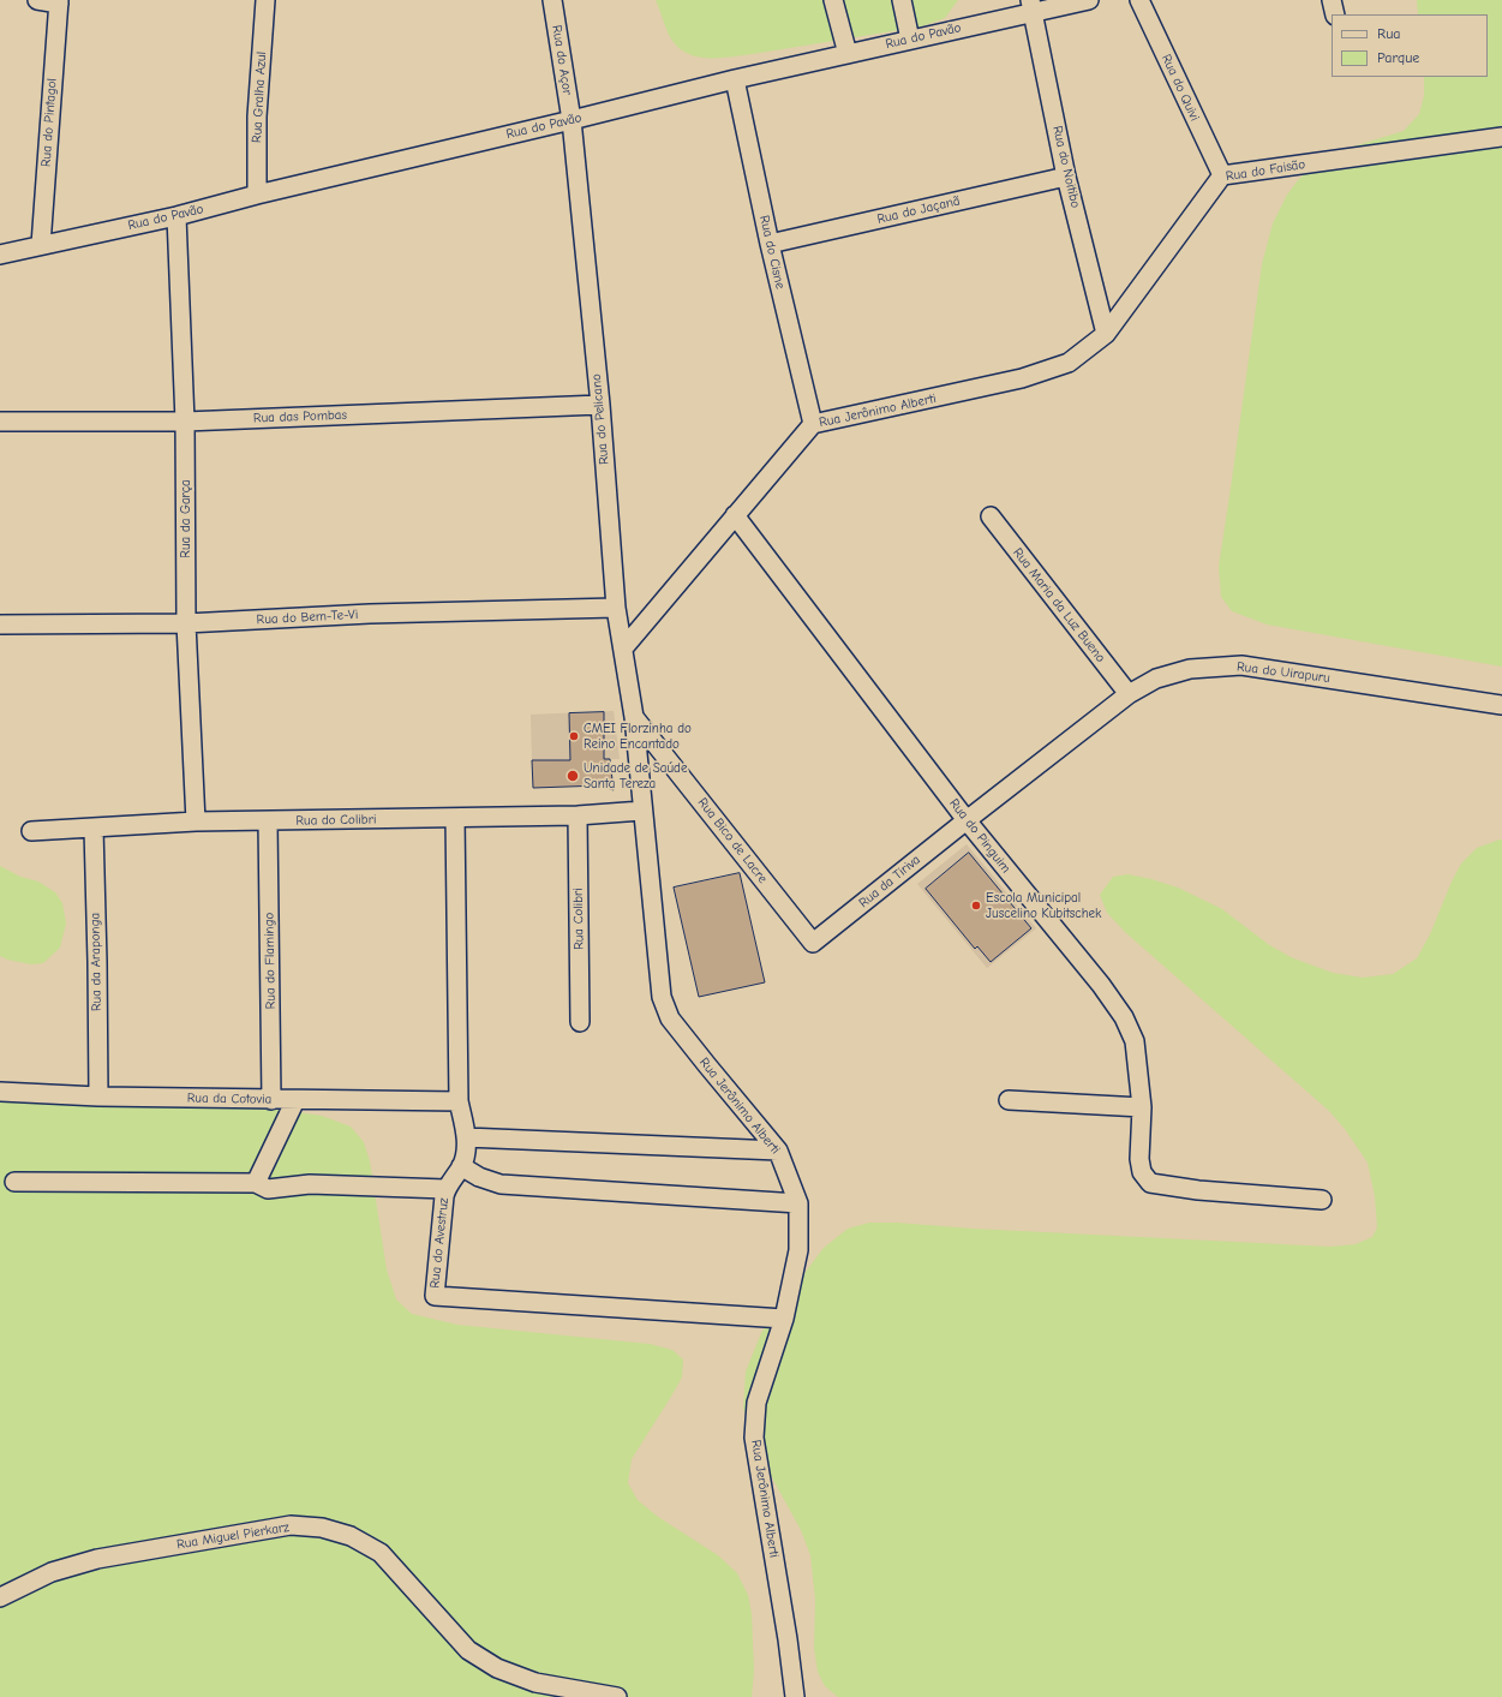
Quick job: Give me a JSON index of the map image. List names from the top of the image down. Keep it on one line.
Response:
{"streets":{"street":["Rua do Pavão","Rua do Açor","Rua do Quivi","Rua Gralha Azul","Rua do Pintagol","Rua do Noitibo","Rua do Faisão","Rua do Jaçanã","Rua do Cisne","Rua Jerônimo Alberti","Rua das Pombas","Rua do Pelicano","Rua da Garça","Rua Maria da Luz Bueno","Rua do Bem-Te-Vi","Rua do Uirapuru","Rua do Colibri","Rua do Pinguim","Rua Bico de Lacre","Rua da Tiriva","Rua Colibri","Rua do Flamingo","Rua da Araponga","Rua da Cotovia","Rua do Avestruz","Rua Miguel Pierkarz"]},"crossings":[["Rua do Pavão","Rua do Açor"],["Rua do Pavão","Rua Gralha Azul"],["Rua do Pavão","Rua do Pintagol"],["Rua do Pavão","Rua do Noitibo"],["Rua do Pavão","Rua do Cisne"],["Rua do Pavão","Rua do Pelicano"],["Rua do Pavão","Rua da Garça"],["Rua do Açor","Rua do Pelicano"],["Rua do Quivi","Rua do Faisão"],["Rua do Noitibo","Rua do Faisão"],["Rua do Noitibo","Rua do Jaçanã"],["Rua do Noitibo","Rua Jerônimo Alberti"],["Rua do Faisão","Rua Jerônimo Alberti"],["Rua do Jaçanã","Rua do Cisne"],["Rua do Cisne","Rua Jerônimo Alberti"],["Rua Jerônimo Alberti","Rua do Pelicano"],["Rua Jerônimo Alberti","Rua do Colibri"],["Rua Jerônimo Alberti","Rua do Pinguim"],["Rua Jerônimo Alberti","Rua Bico de Lacre"],["Rua Jerônimo Alberti","Rua do Avestruz"],["Rua das Pombas","Rua do Pelicano"],["Rua das Pombas","Rua da Garça"],["Rua do Pelicano","Rua do Bem-Te-Vi"],["Rua do Pelicano","Rua Bico de Lacre"],["Rua da Garça","Rua do Bem-Te-Vi"],["Rua da Garça","Rua do Colibri"],["Rua Maria da Luz Bueno","Rua do Uirapuru"],["Rua do Uirapuru","Rua do Pinguim"],["Rua do Uirapuru","Rua da Tiriva"],["Rua do Colibri","Rua Colibri"],["Rua do Colibri","Rua do Flamingo"],["Rua do Colibri","Rua da Araponga"],["Rua do Colibri","Rua do Avestruz"],["Rua do Pinguim","Rua da Tiriva"],["Rua Bico de Lacre","Rua da Tiriva"],["Rua do Flamingo","Rua da Cotovia"],["Rua da Araponga","Rua da Cotovia"],["Rua da Cotovia","Rua do Avestruz"]],"places":["CMEI Florzinha do Reino Encantado","Unidade de Saúde Santa Tereza","Escola Municipal Juscelino Kubitschek"],"legend":["Rua","Parque"]}
